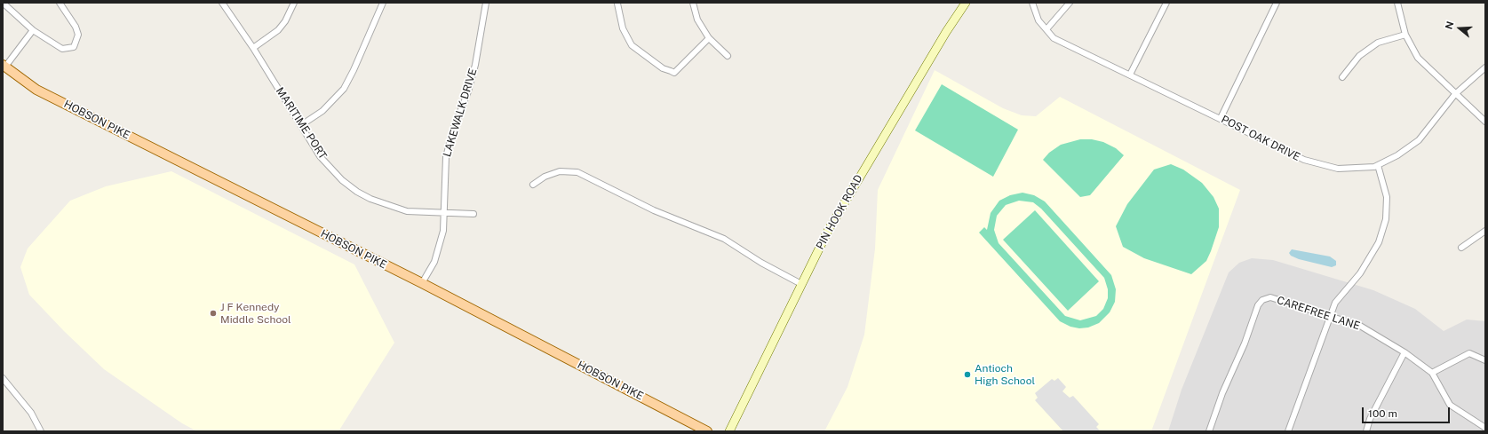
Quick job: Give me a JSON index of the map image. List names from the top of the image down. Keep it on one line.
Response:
{"streets":{"main road":["HOBSON PIKE"],"street":["LAKEWALK DRIVE","MARITIME PORT","POST OAK DRIVE","PIN HOOK ROAD","CAREFREE LANE"]},"crossings":[["LAKEWALK DRIVE","HOBSON PIKE"],["LAKEWALK DRIVE","MARITIME PORT"]],"places":["J F Kennedy Middle School","Antioch High School"],"scale_bar":"100 m","north":"left"}
